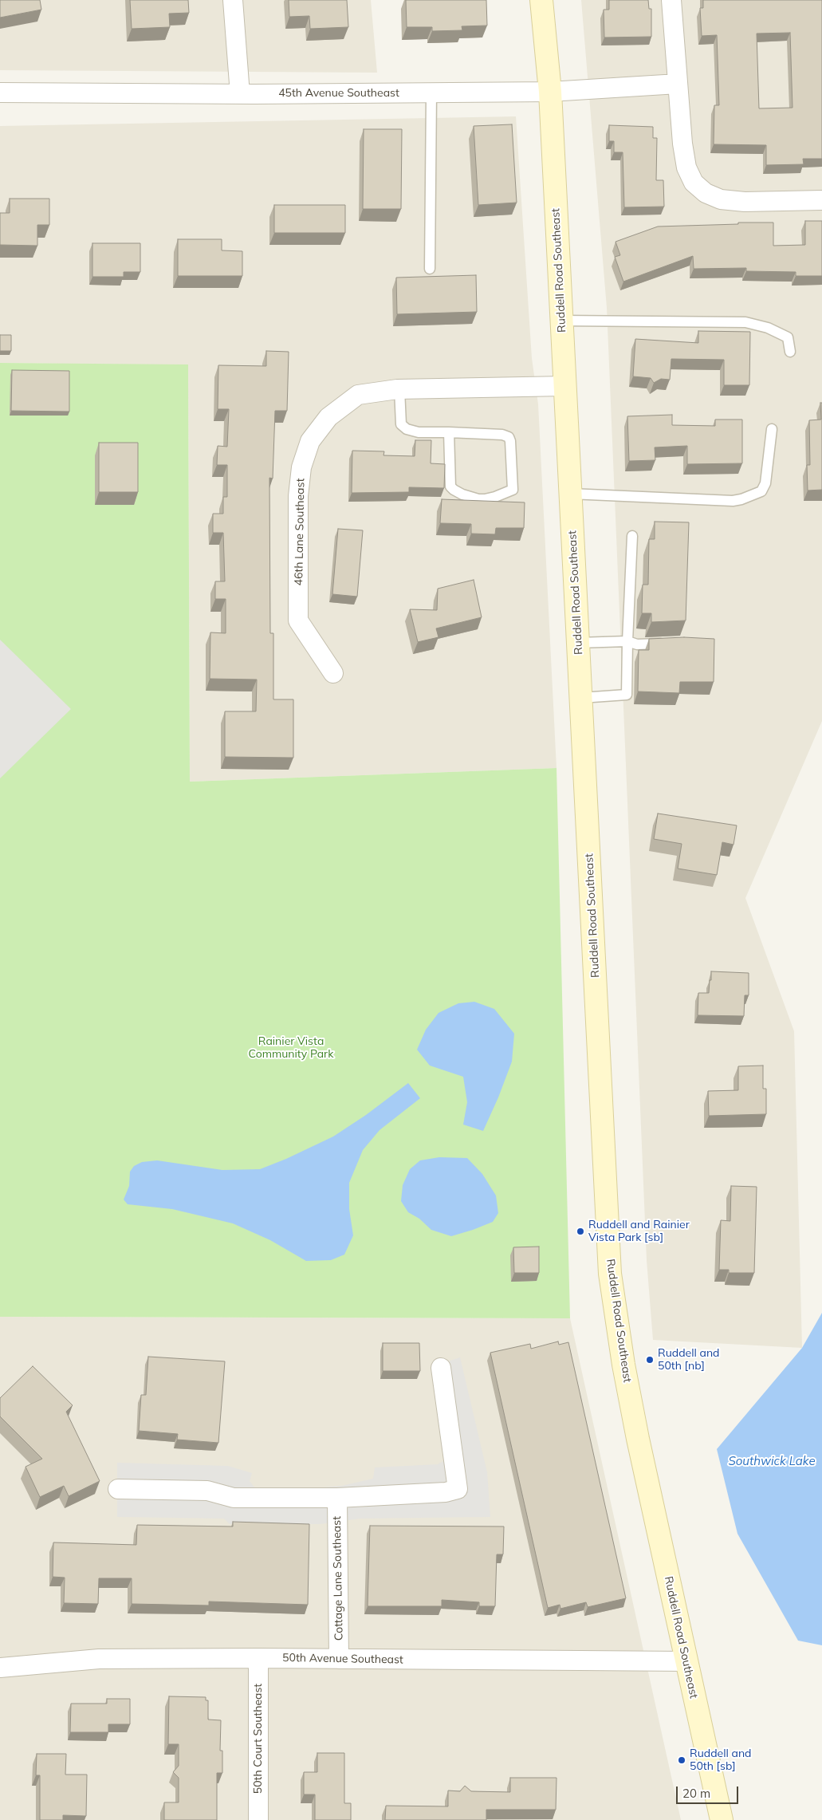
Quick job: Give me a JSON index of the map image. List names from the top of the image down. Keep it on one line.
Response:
{"streets":{"main road":["Ruddell Road Southeast"],"street":["45th Avenue Southeast","46th Lane Southeast","Cottage Lane Southeast","50th Avenue Southeast","50th Court Southeast"]},"crossings":[["45th Avenue Southeast","Ruddell Road Southeast"],["Ruddell Road Southeast","46th Lane Southeast"],["Ruddell Road Southeast","50th Avenue Southeast"],["Cottage Lane Southeast","50th Avenue Southeast"],["50th Avenue Southeast","50th Court Southeast"]],"water":["Southwick Lake"],"parks":["Rainier Vista Community Park"],"places":["Ruddell and Rainier Vista Park [sb]","Ruddell and 50th [nb]","Ruddell and 50th [sb]"],"scale_bar":"20 m"}
